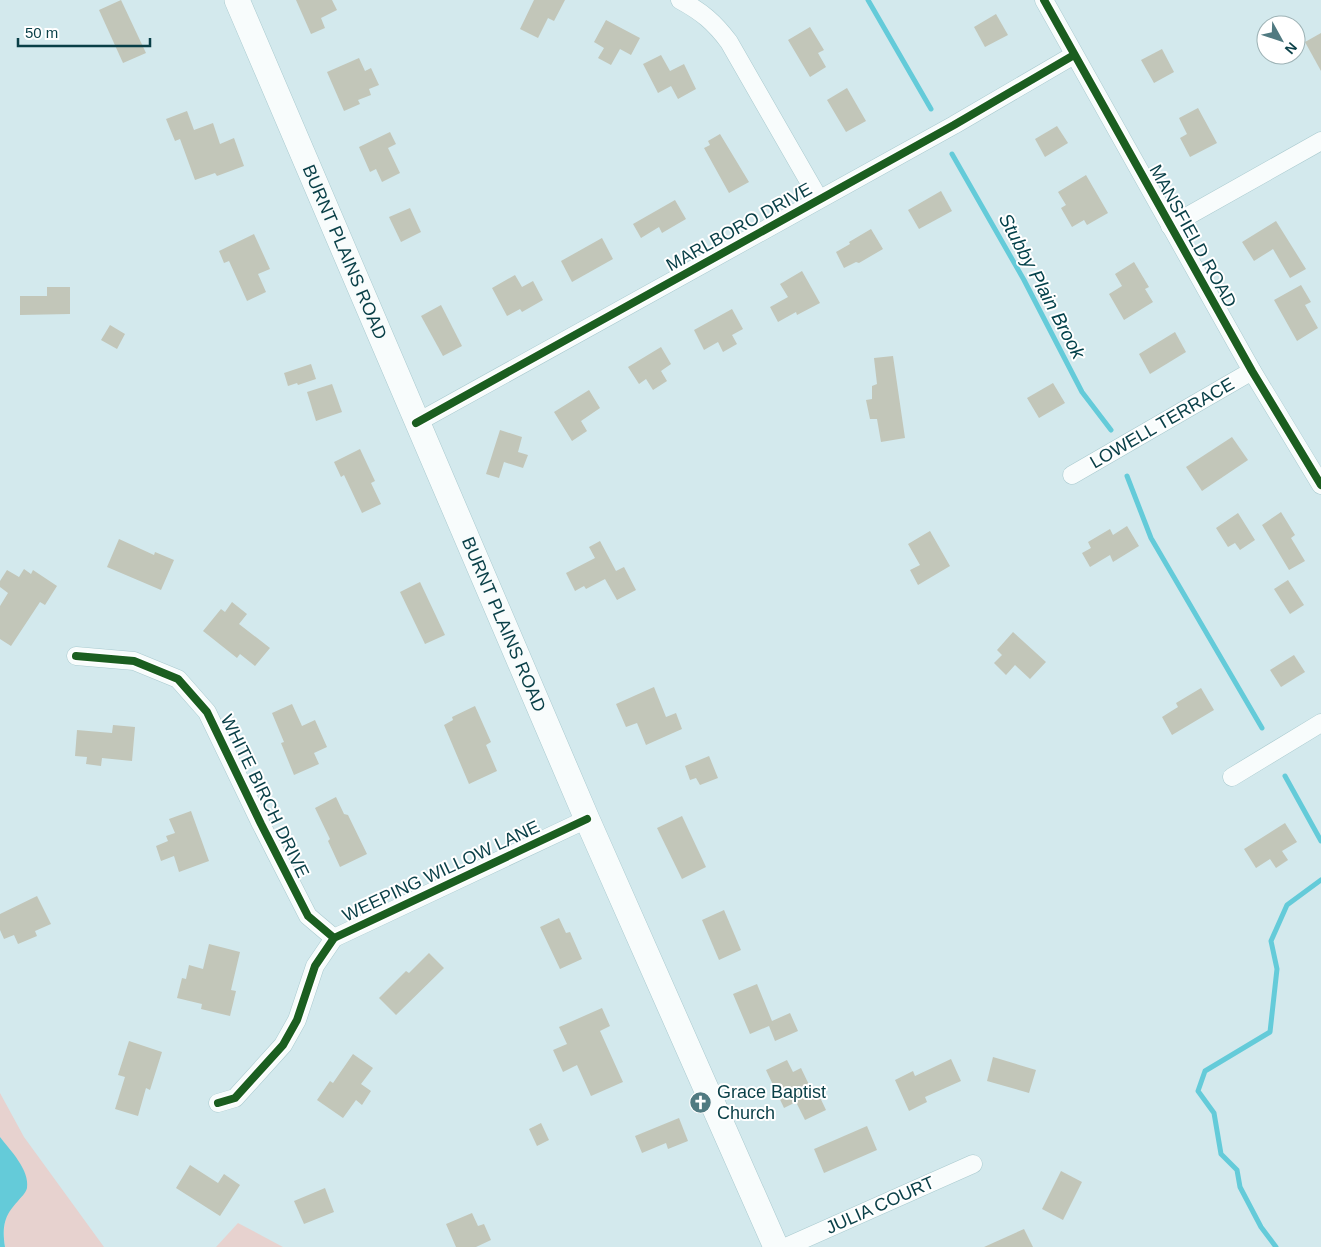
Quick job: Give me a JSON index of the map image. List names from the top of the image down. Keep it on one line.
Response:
{"streets":{"main road":["BURNT PLAINS ROAD"],"street":["MARLBORO DRIVE","MANSFIELD ROAD","LOWELL TERRACE","WHITE BIRCH DRIVE","WEEPING WILLOW LANE","JULIA COURT"]},"crossings":[["MARLBORO DRIVE","MANSFIELD ROAD"],["MARLBORO DRIVE","BURNT PLAINS ROAD"],["MANSFIELD ROAD","LOWELL TERRACE"],["BURNT PLAINS ROAD","WEEPING WILLOW LANE"],["WHITE BIRCH DRIVE","WEEPING WILLOW LANE"]],"water":["Stubby Plain Brook"],"places":{"church":["Grace Baptist Church"]},"scale_bar":"50 m","north":"bottom right"}
